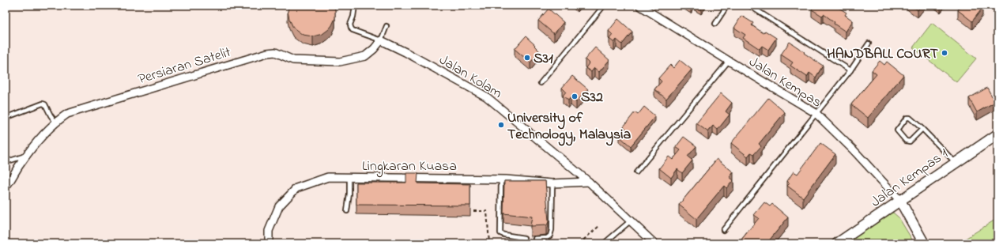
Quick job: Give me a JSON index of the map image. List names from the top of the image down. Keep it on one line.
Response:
{"streets":{"street":["Persiaran Satelit","Jalan Kolam","Jalan Kempas","Lingkaran Kuasa","Jalan Kempas 1"]},"crossings":[["Persiaran Satelit","Jalan Kolam"],["Jalan Kolam","Lingkaran Kuasa"],["Jalan Kempas","Jalan Kempas 1"]],"places":["HANDBALL COURT","S31","S32","University of Technology, Malaysia"]}
